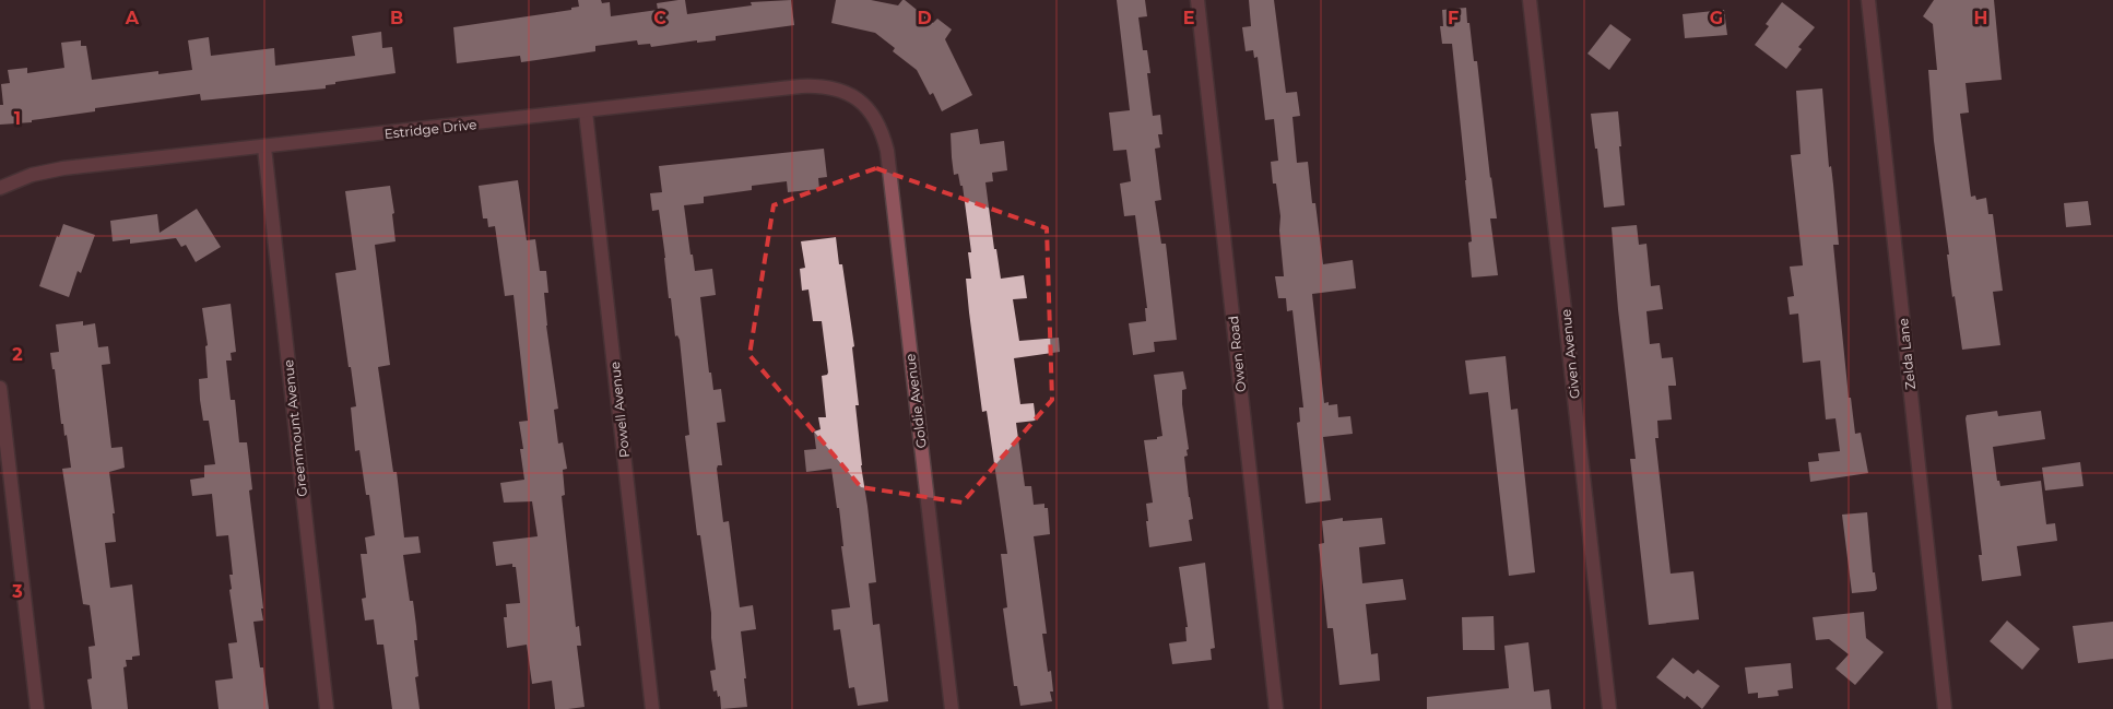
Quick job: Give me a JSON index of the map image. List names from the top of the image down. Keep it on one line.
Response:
{"streets":{"street":["Estridge Drive","Owen Road","Given Avenue","Zelda Lane","Goldie Avenue","Powell Avenue","Greenmount Avenue"]},"crossings":[["Estridge Drive","Goldie Avenue"],["Estridge Drive","Powell Avenue"],["Estridge Drive","Greenmount Avenue"]],"grid":{"columns":["A","B","C","D","E","F","G","H"],"rows":["1","2","3"]}}
